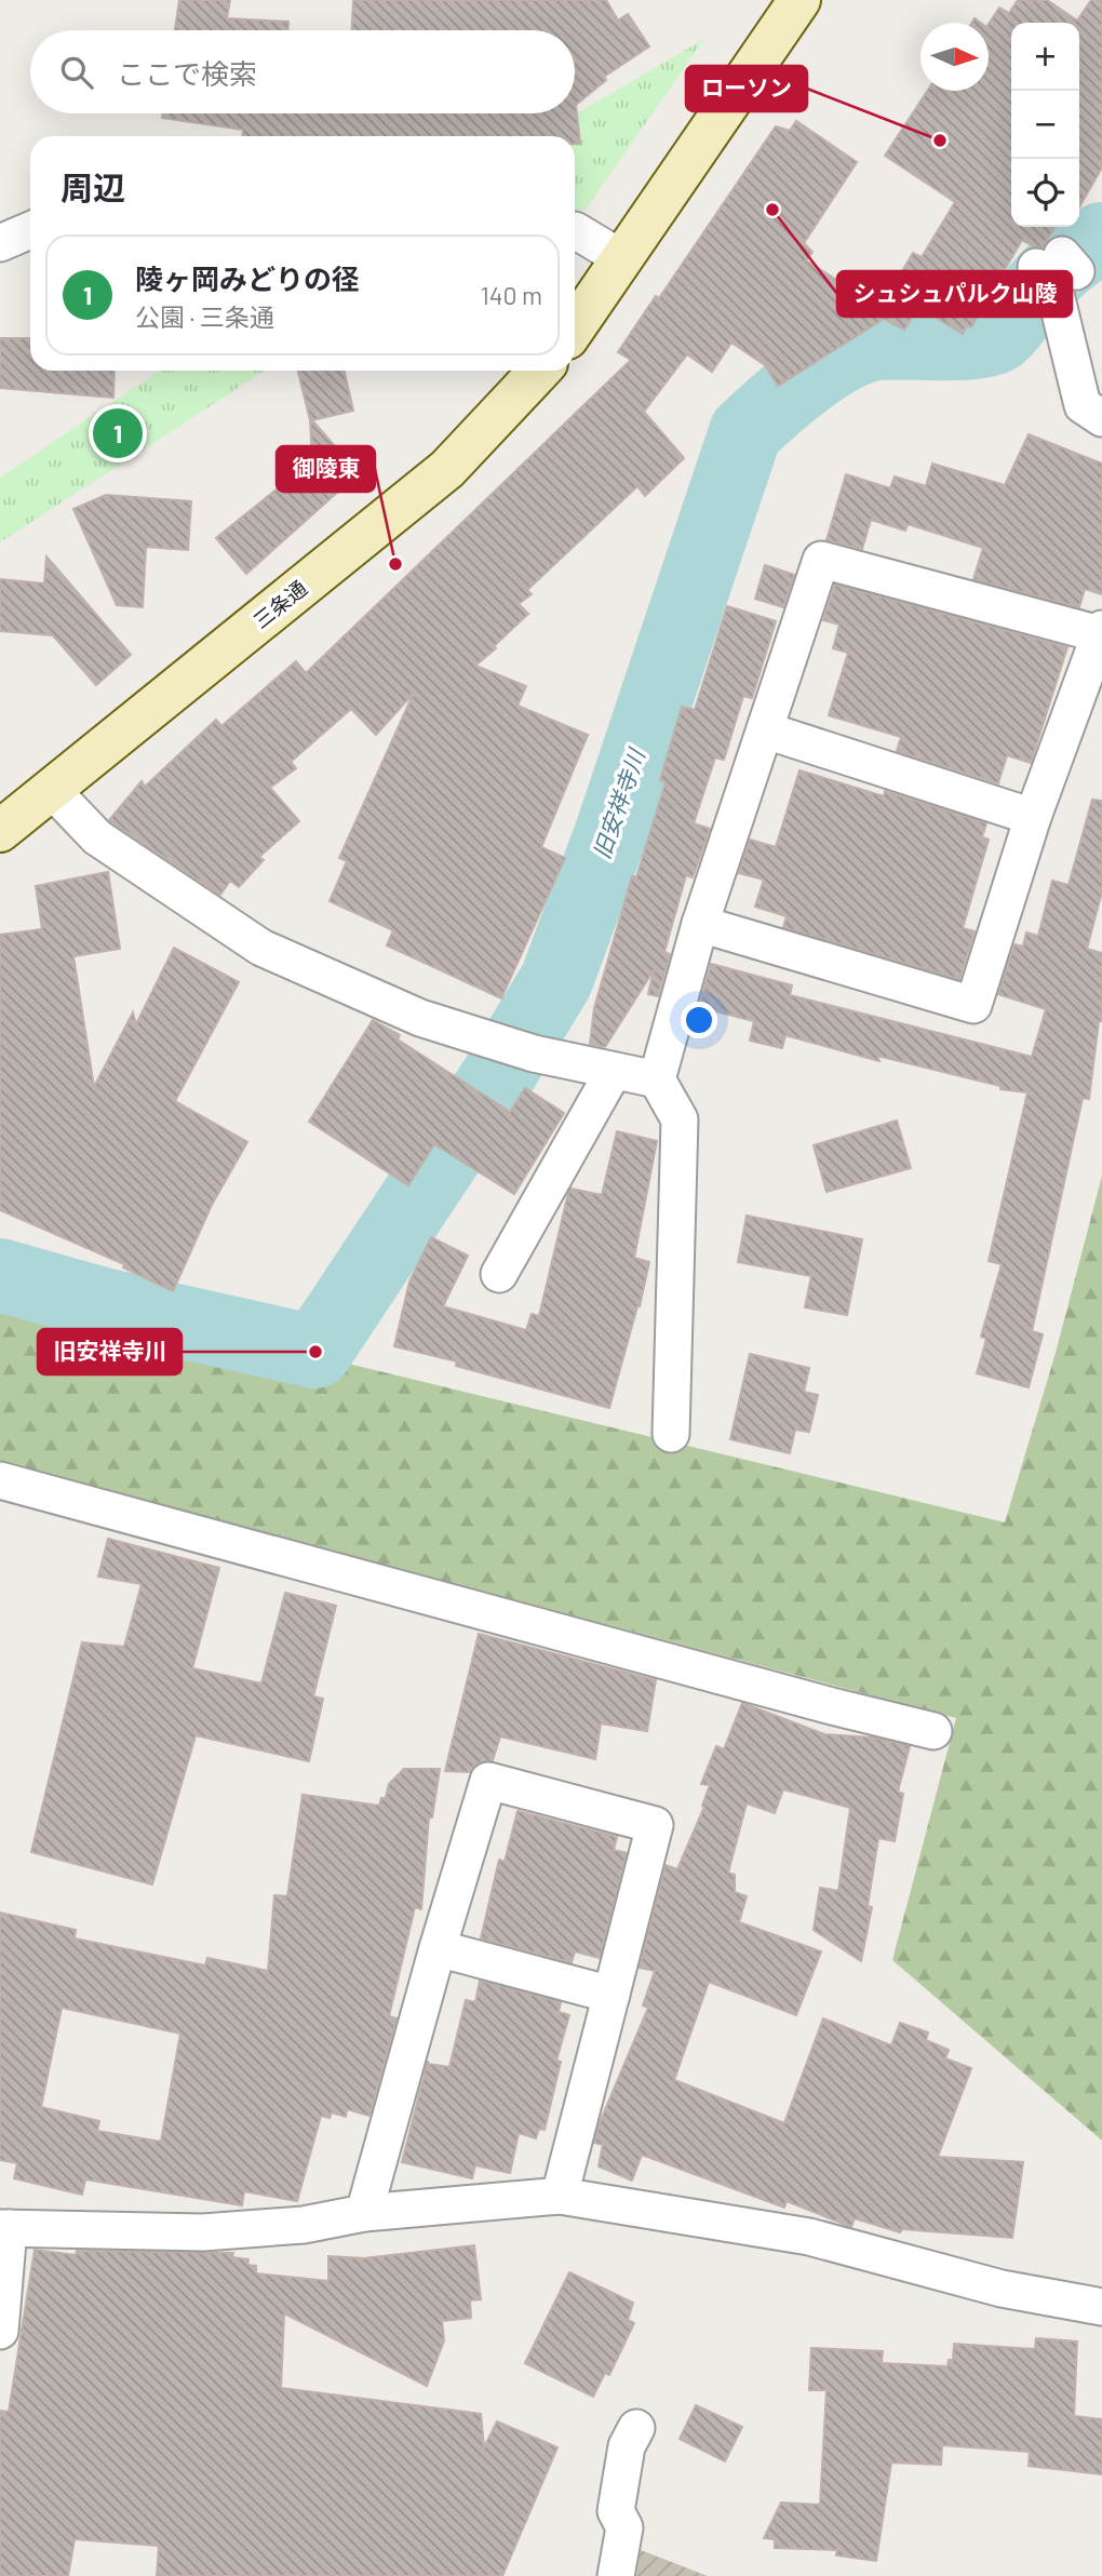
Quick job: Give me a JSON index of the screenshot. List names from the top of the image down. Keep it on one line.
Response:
{"streets":{"main road":["三条通"]},"water":["旧安祥寺川"],"places":["ローソン","シュシュパルク山陵","御陵東","旧安祥寺川"],"north":"right","page":{"map_buttons":["+","−"],"search":"ここで検索","heading":"周辺","list":[{"mark":"1","name":"陵ヶ岡みどりの径","note":"公園 · 三条通","value":"140 m"}],"pins":"1"}}
